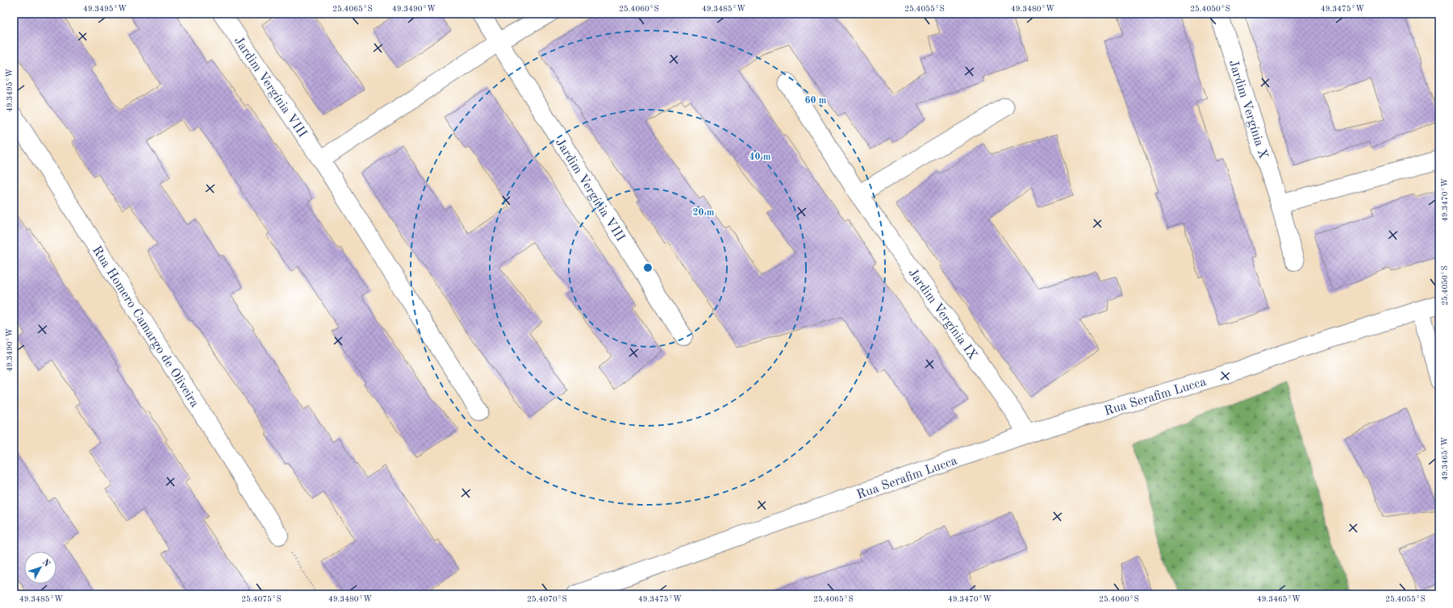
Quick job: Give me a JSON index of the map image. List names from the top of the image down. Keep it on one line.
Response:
{"streets":{"street":["Jardim Vergínia VIII","Jardim Vergínia X","Jardim Vergínia IX","Rua Homero Camargo de Oliveira","Rua Serafim Lucca"]},"crossings":[["Jardim Vergínia IX","Rua Serafim Lucca"]],"north":"top right","coordinates":["49.3495°W","25.4065°S","49.3490°W","25.4060°S","49.3485°W","25.4055°S","49.3480°W","25.4050°S","49.3475°W","49.3470°W","49.3465°W","25.4075°S","25.4070°S"],"rings":["60 m","40 m","20 m"]}
